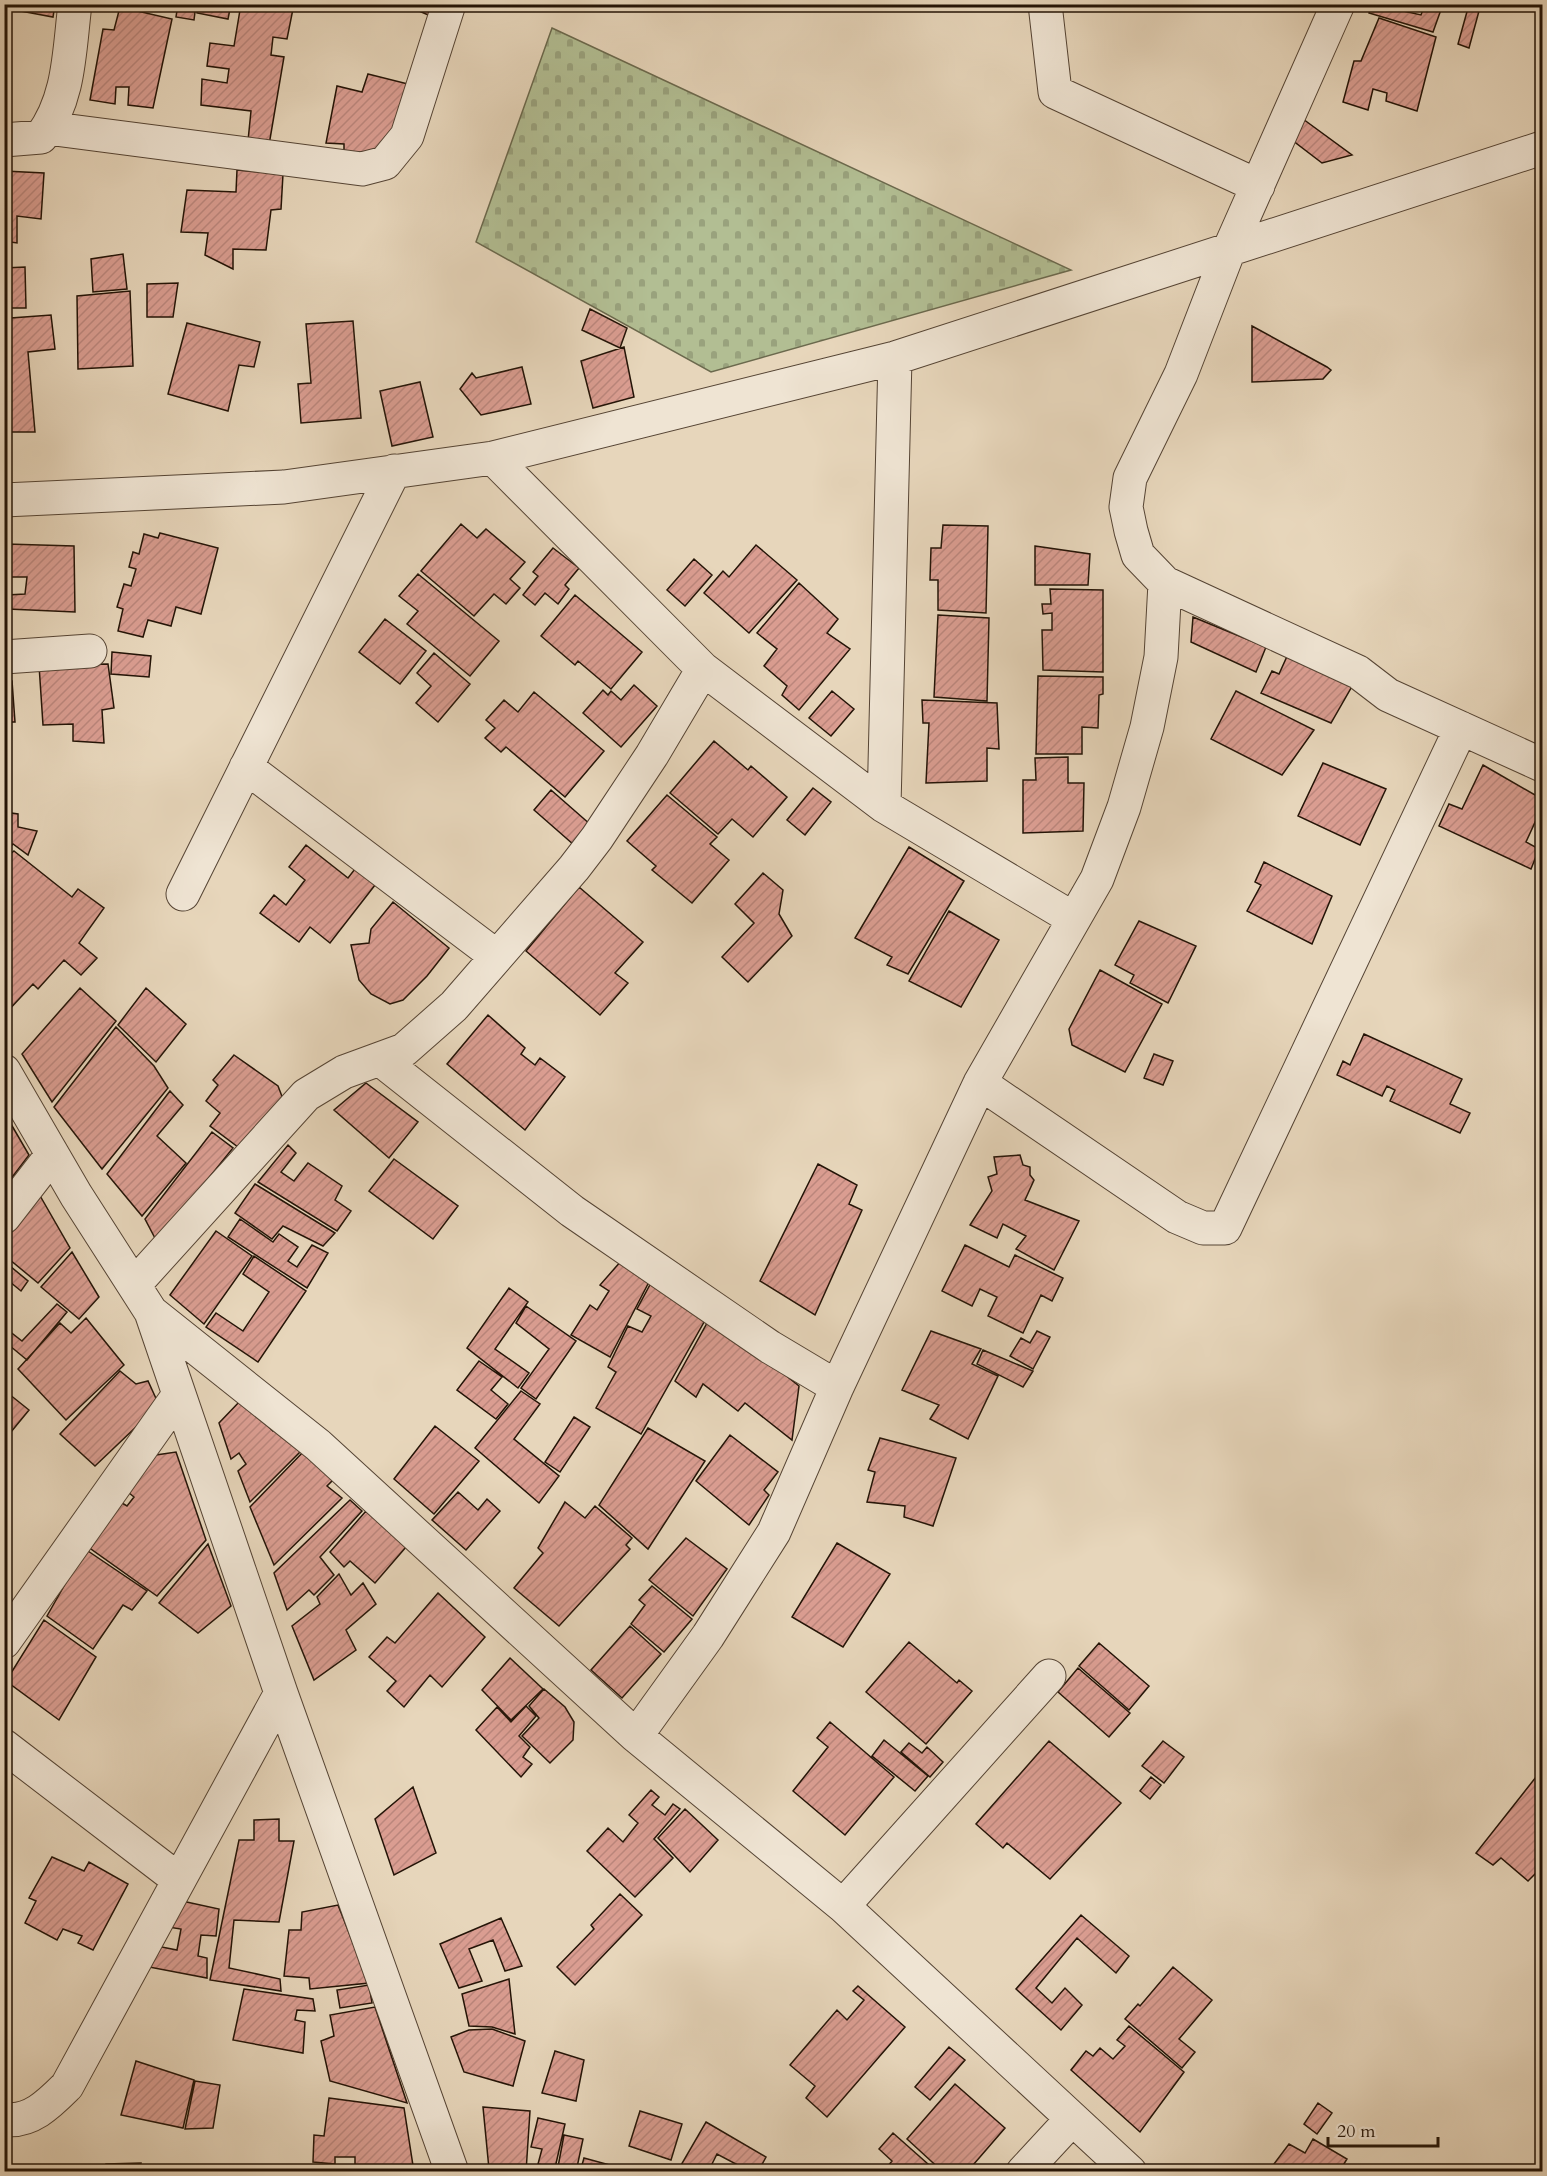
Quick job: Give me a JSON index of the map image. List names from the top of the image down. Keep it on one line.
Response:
{"scale_bar":"20 m"}
